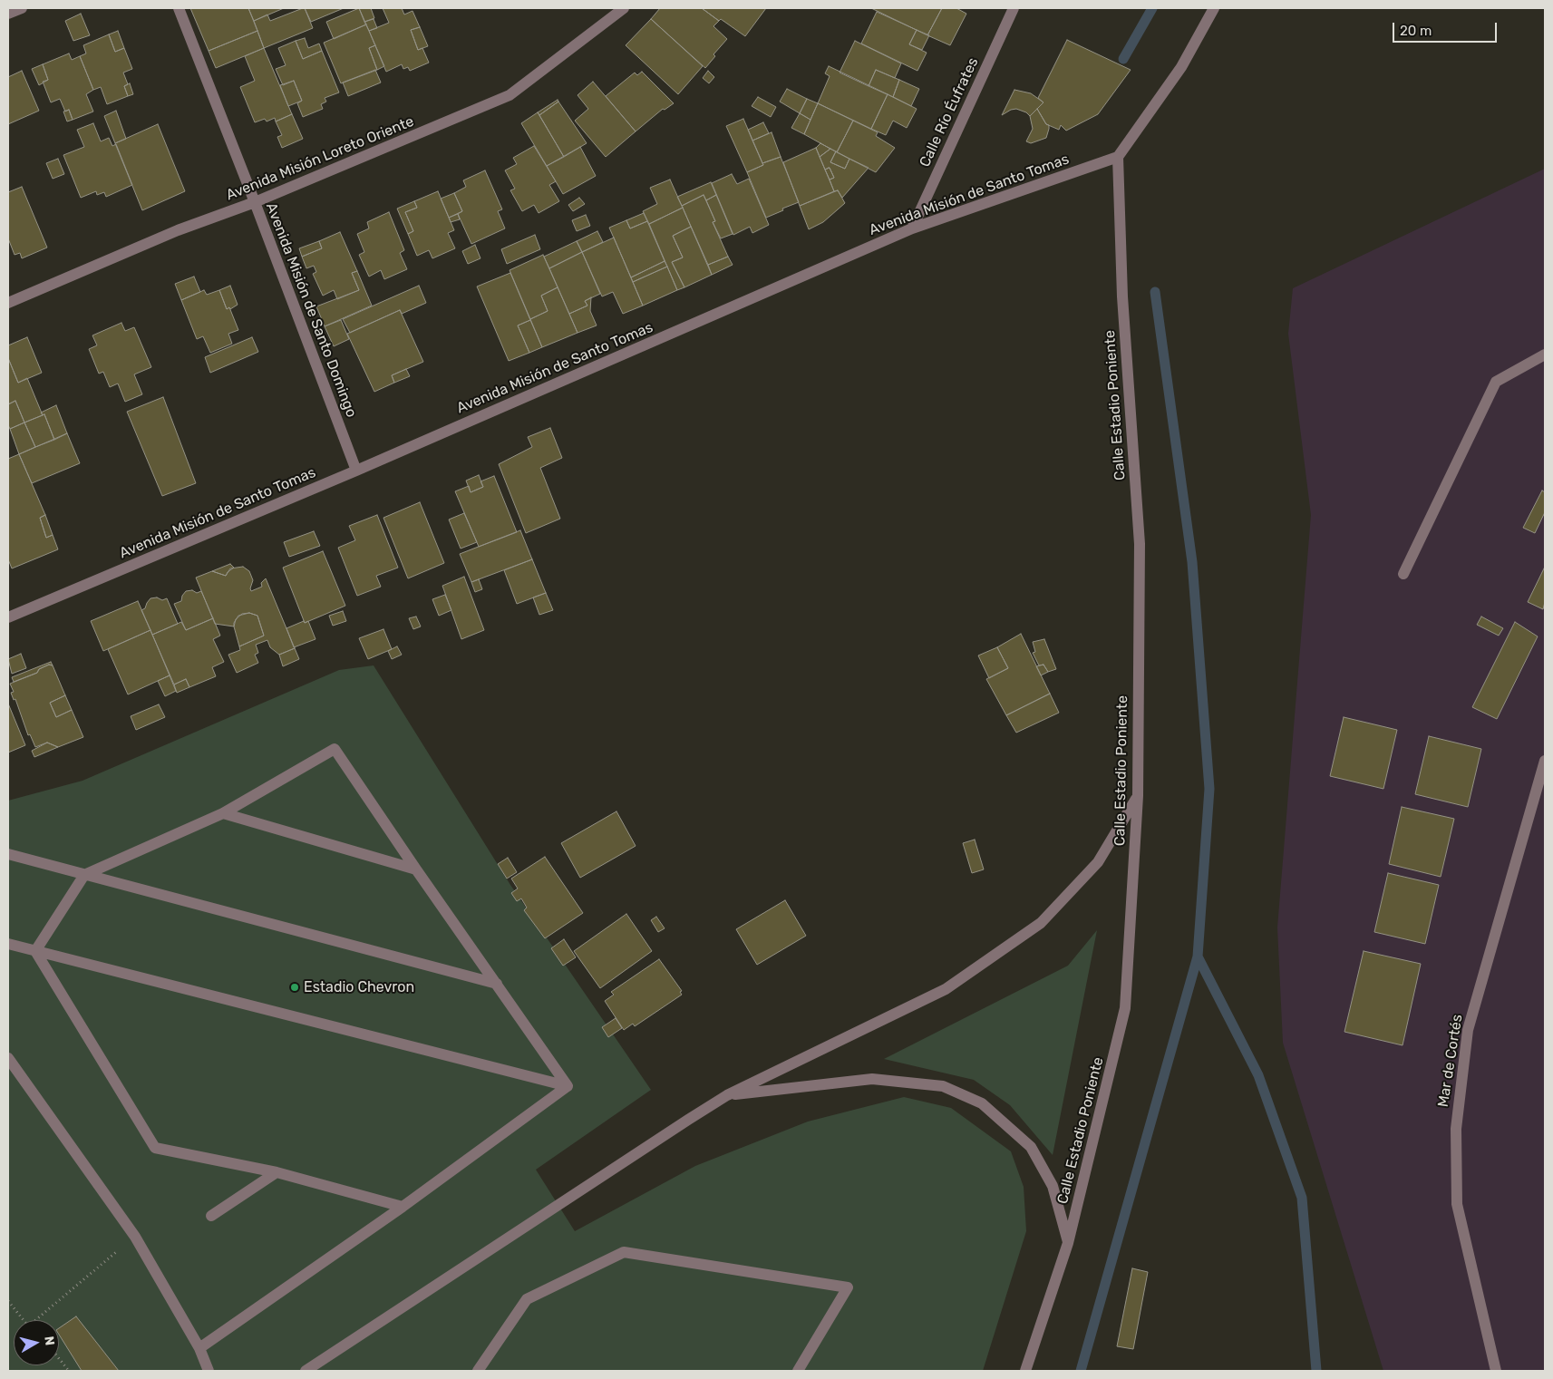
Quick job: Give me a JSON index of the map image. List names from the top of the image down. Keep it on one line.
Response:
{"streets":{"street":["Calle Río Éufrates","Avenida Misión Loreto Oriente","Avenida Misión de Santo Tomas","Avenida Misión de Santo Domingo","Calle Estadio Poniente","Mar de Cortés"]},"crossings":[["Calle Río Éufrates","Avenida Misión de Santo Tomas"],["Avenida Misión Loreto Oriente","Avenida Misión de Santo Domingo"],["Avenida Misión de Santo Tomas","Avenida Misión de Santo Domingo"],["Avenida Misión de Santo Tomas","Calle Estadio Poniente"]],"places":["Estadio Chevron"],"scale_bar":"20 m","north":"right"}
